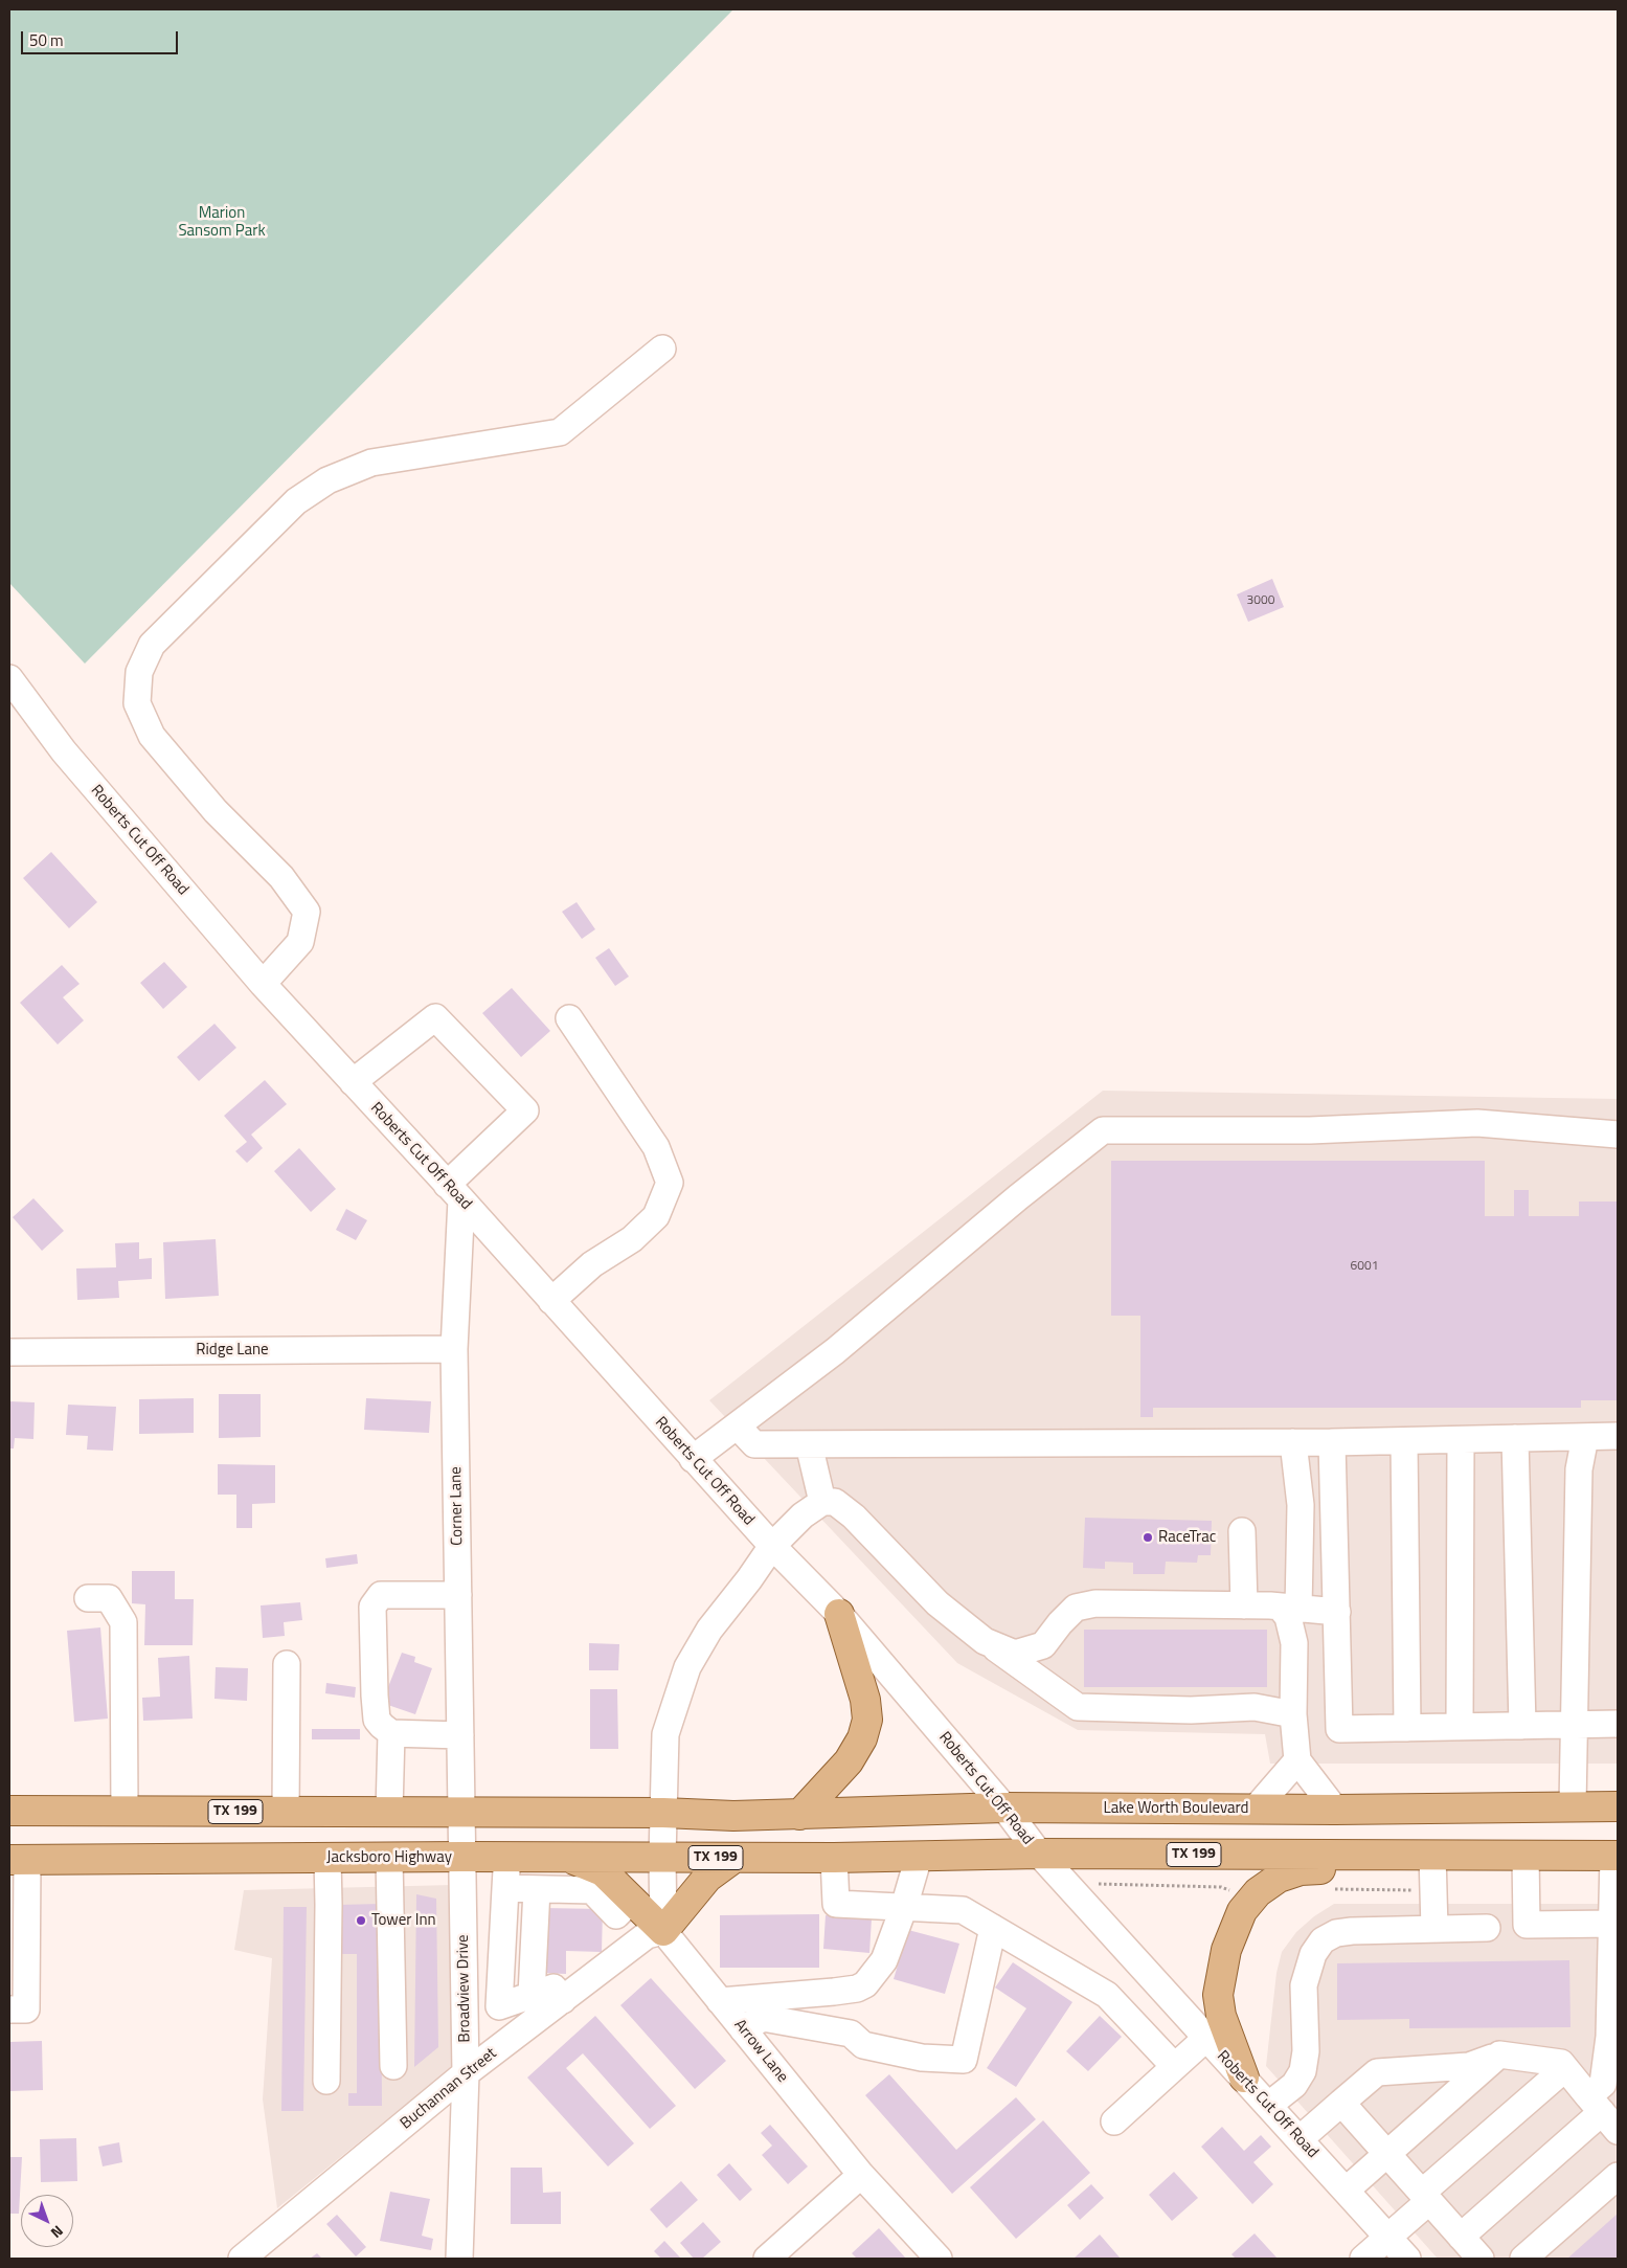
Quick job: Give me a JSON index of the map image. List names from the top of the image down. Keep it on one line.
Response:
{"streets":{"main road":["Lake Worth Boulevard","TX 199","Jacksboro Highway"],"street":["Roberts Cut Off Road","Ridge Lane","Corner Lane","Broadview Drive","Arrow Lane","Buchannan Street"]},"crossings":[["Roberts Cut Off Road","Corner Lane"],["Roberts Cut Off Road","Lake Worth Boulevard"],["Roberts Cut Off Road","TX 199"],["Ridge Lane","Corner Lane"],["Corner Lane","TX 199"],["Corner Lane","Broadview Drive"],["Lake Worth Boulevard","TX 199"],["TX 199","Jacksboro Highway"],["TX 199","Broadview Drive"],["Jacksboro Highway","Broadview Drive"],["Broadview Drive","Buchannan Street"],["Arrow Lane","Buchannan Street"]],"parks":["Marion Sansom Park"],"places":["RaceTrac","Tower Inn"],"house_numbers":["3000","6001"],"scale_bar":"50 m","north":"bottom right"}
